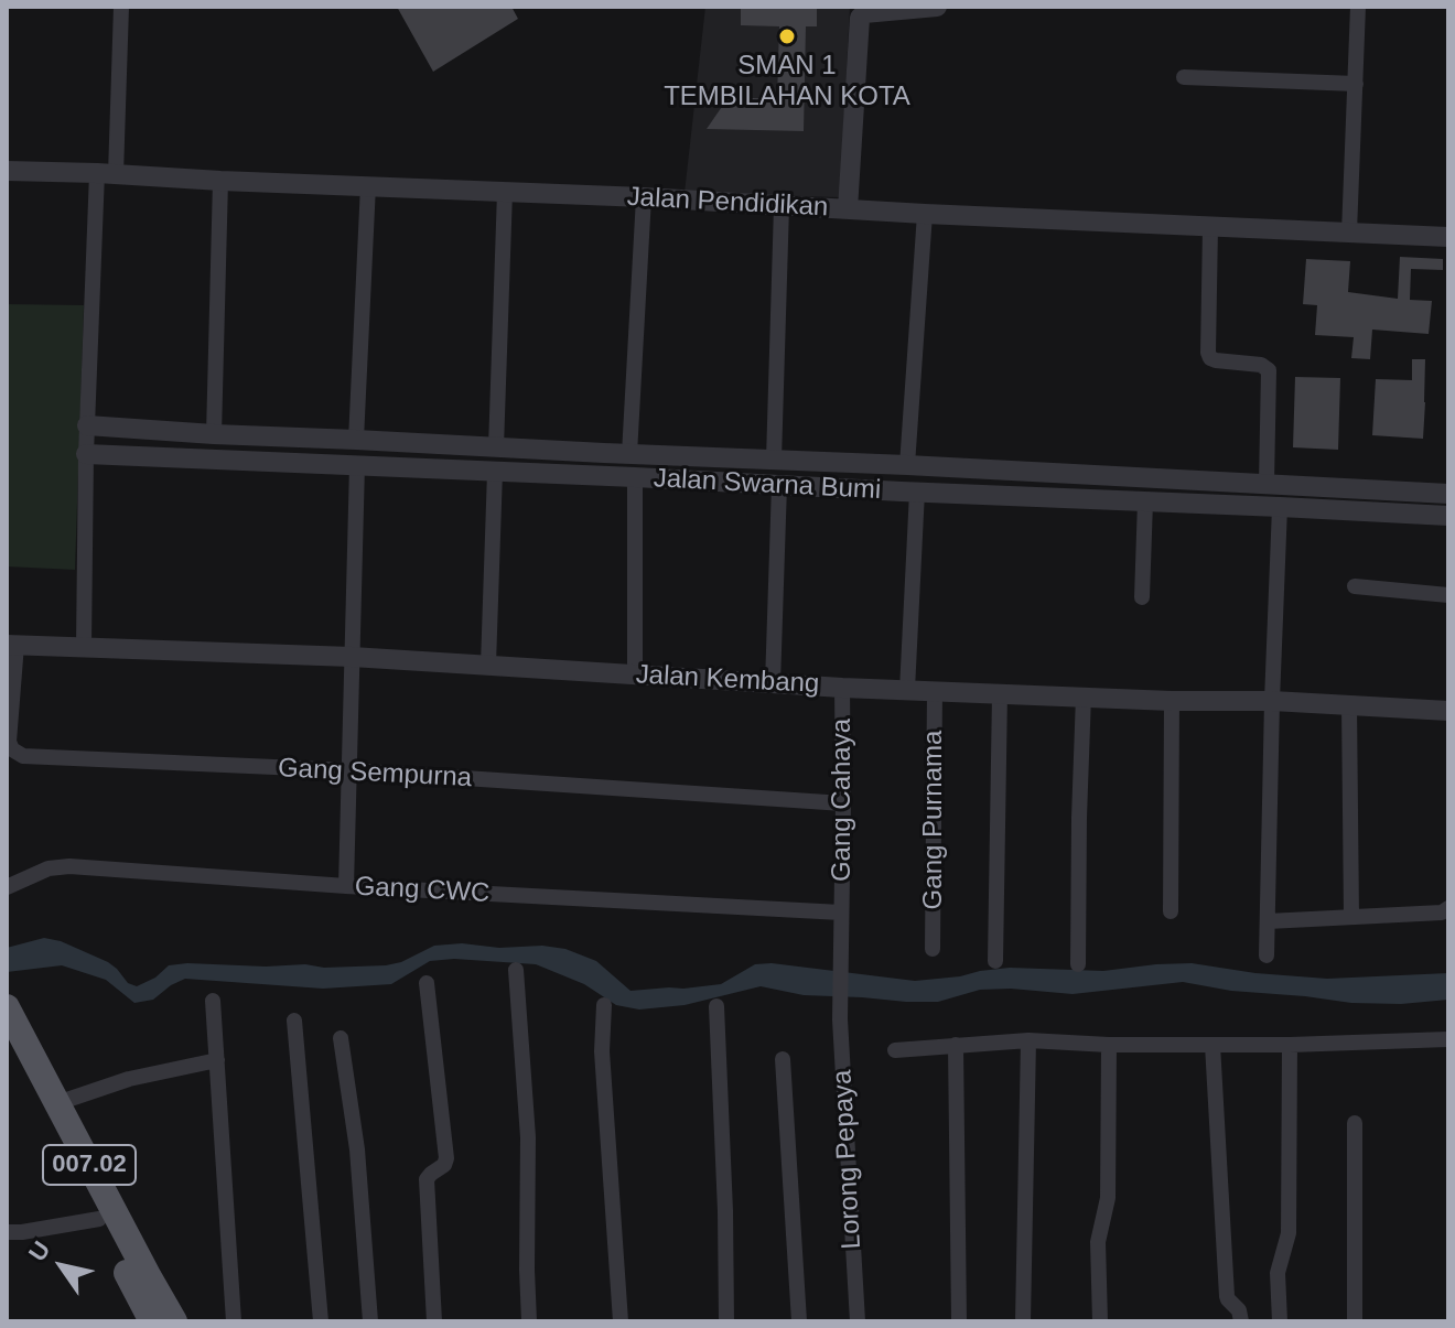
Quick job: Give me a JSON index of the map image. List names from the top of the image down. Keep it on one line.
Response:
{"streets":{"main road":["007.02"],"street":["Jalan Pendidikan","Jalan Swarna Bumi","Jalan Kembang","Gang Sempurna","Gang Cahaya","Gang Purnama","Gang CWC","Lorong Pepaya"]},"crossings":[["Jalan Kembang","Gang Sempurna"],["Jalan Kembang","Gang Cahaya"],["Jalan Kembang","Gang Purnama"],["Gang Sempurna","Gang Cahaya"],["Gang Cahaya","Gang CWC"],["Gang Cahaya","Lorong Pepaya"]],"places":["SMAN 1 TEMBILAHAN KOTA"],"north":"top left"}
